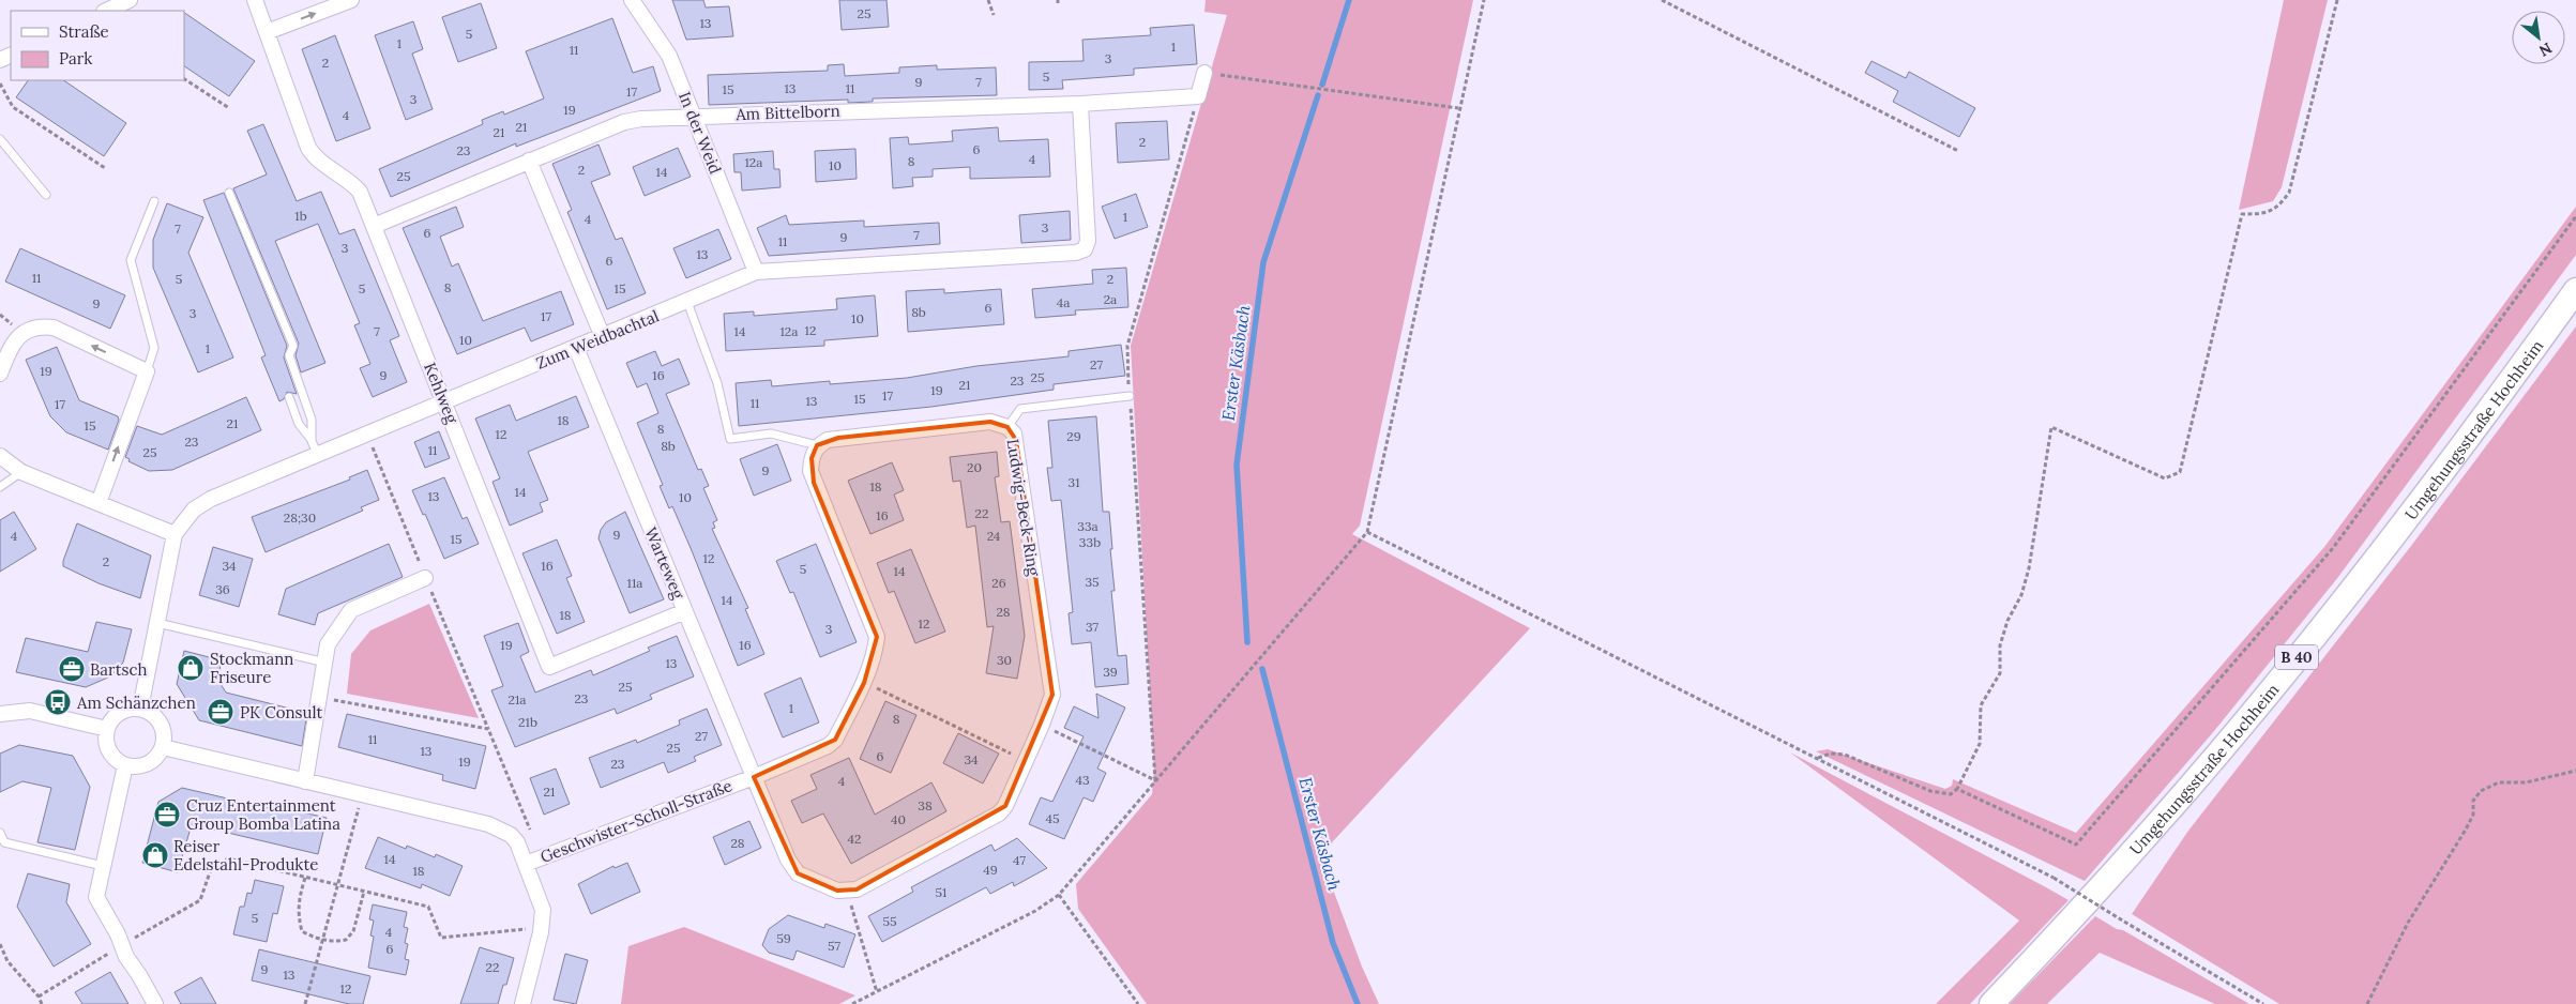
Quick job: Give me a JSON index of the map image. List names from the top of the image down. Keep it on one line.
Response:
{"streets":{"main road":["Umgehungsstraße Hochheim","B 40"],"street":["Am Bittelborn","In der Weid","Zum Weidbachtal","Kehlweg","Ludwig-Beck-Ring","Warteweg","Geschwister-Scholl-Straße"]},"crossings":[["Am Bittelborn","In der Weid"],["Am Bittelborn","Zum Weidbachtal"],["Am Bittelborn","Kehlweg"],["In der Weid","Zum Weidbachtal"],["Zum Weidbachtal","Kehlweg"],["Zum Weidbachtal","Warteweg"],["Zum Weidbachtal","Geschwister-Scholl-Straße"],["Kehlweg","Warteweg"],["Warteweg","Geschwister-Scholl-Straße"]],"water":["Erster Käsbach"],"places":{"shop":["Stockmann Friseure","Reiser Edelstahl-Produkte"],"office":["Bartsch","PK Consult","Cruz Entertainment Group Bomba Latina"],"bus stop":["Am Schänzchen"]},"house_numbers":["25","13","5","1","1","11","3","2","5","9","7","13","11","15","17","3","19","4","21","21","2","6","23","4","8","12a","10","2","14","25","1b","1","4","3","7","6","7","9","11","3","13","6","11","5","2","8","5","15","2a","4a","9","6","8b","3","17","10","12","7","14","12a","10","1","27","19","9","16","25","23","21","19","17","15","13","11","17","18","21","15","8","12","29","23","8b","11","25","20","9","31","18","14","13","10","22","16","28;30","33a","9","4","24","15","33b","12","2","34","16","5","14","35","11a","26","36","14","28","18","12","37","3","19","16","30","13","39","25","23","21a","1","8","21b","27","11","25","13","6","34","19","23","43","4","21","38","45","40","42","28","14","47","49","18","51","5","55","4","59","57","6","22","9","13","12"],"legend":["Straße","Park"],"north":"bottom right"}
